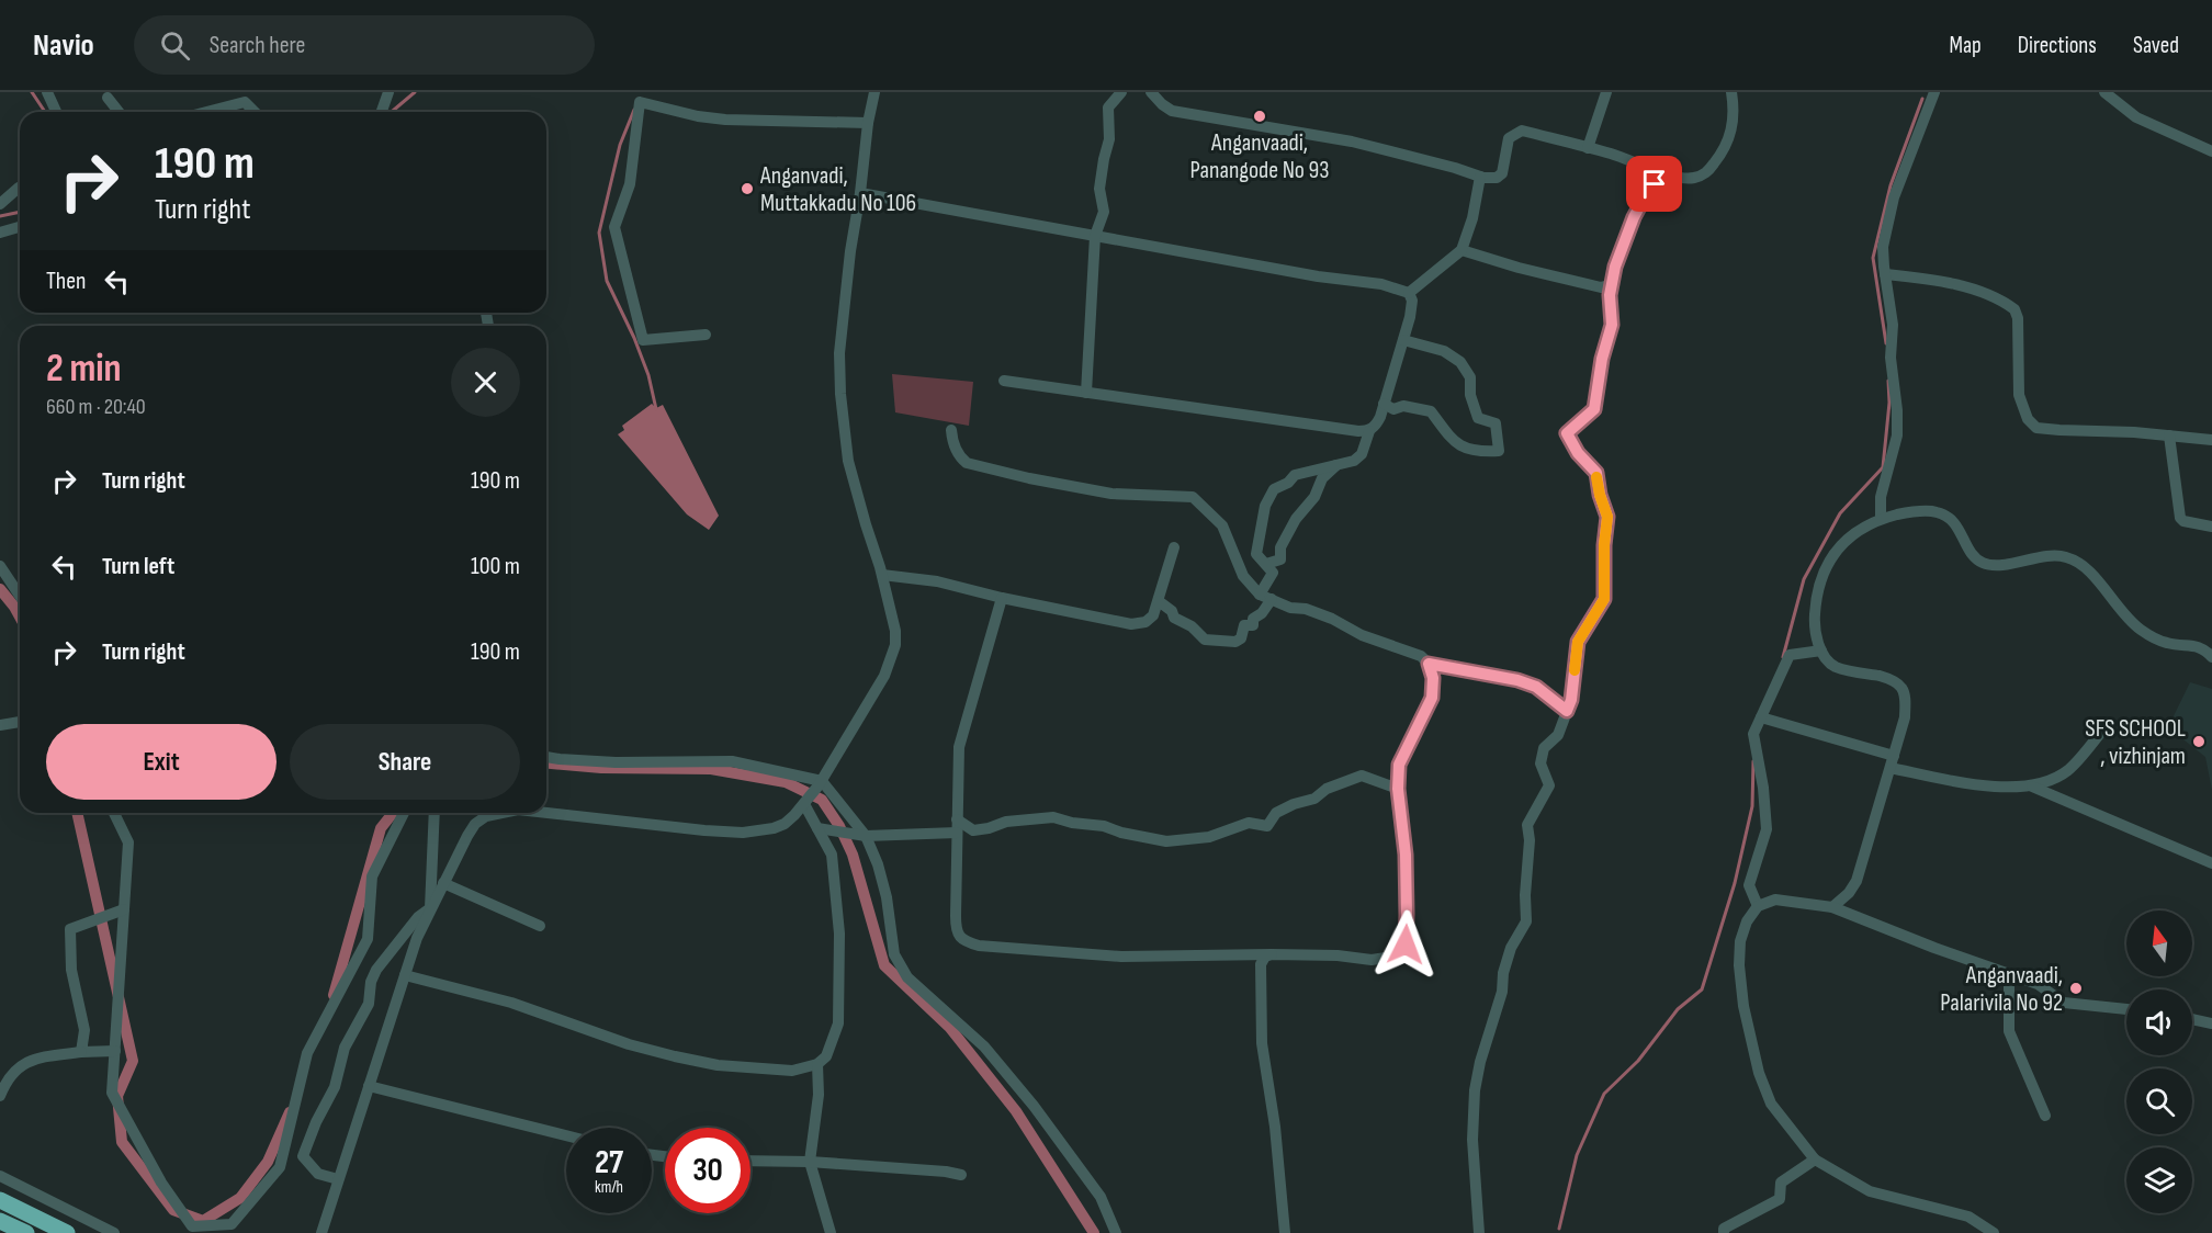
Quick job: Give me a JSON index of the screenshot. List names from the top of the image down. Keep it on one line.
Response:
{"places":["Anganvaadi, Panangode No 93","Anganvadi, Muttakkadu No 106","SFS SCHOOL , vizhinjam","Anganvaadi, Palarivila No 92"],"north":"top","page":{"header":"Navio","search":"Search here","nav":["Map","Directions","Saved"],"turn":["190 m","Turn right"],"then":"Then","heading":["2 min","660 m · 20:40"],"list":[{"name":"Turn right","value":"190 m"},{"name":"Turn left","value":"100 m"},{"name":"Turn right","value":"190 m"}],"buttons":["Exit","Share"],"speed":"27 km/h","limit":"30"}}
